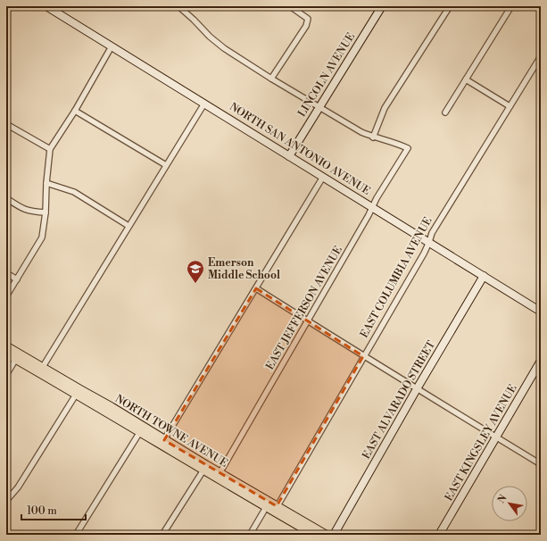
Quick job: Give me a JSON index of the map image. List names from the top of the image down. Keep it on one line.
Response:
{"streets":{"main road":["NORTH TOWNE AVENUE"],"street":["LINCOLN AVENUE","NORTH SAN ANTONIO AVENUE","EAST COLUMBIA AVENUE","EAST JEFFERSON AVENUE","EAST ALVARADO STREET","EAST KINGSLEY AVENUE"]},"crossings":[["LINCOLN AVENUE","NORTH SAN ANTONIO AVENUE"],["NORTH SAN ANTONIO AVENUE","EAST COLUMBIA AVENUE"],["NORTH SAN ANTONIO AVENUE","EAST JEFFERSON AVENUE"],["NORTH SAN ANTONIO AVENUE","EAST ALVARADO STREET"],["EAST COLUMBIA AVENUE","NORTH TOWNE AVENUE"],["EAST JEFFERSON AVENUE","NORTH TOWNE AVENUE"]],"places":{"school or university":["Emerson Middle School"]},"scale_bar":"100 m","north":"top left"}
